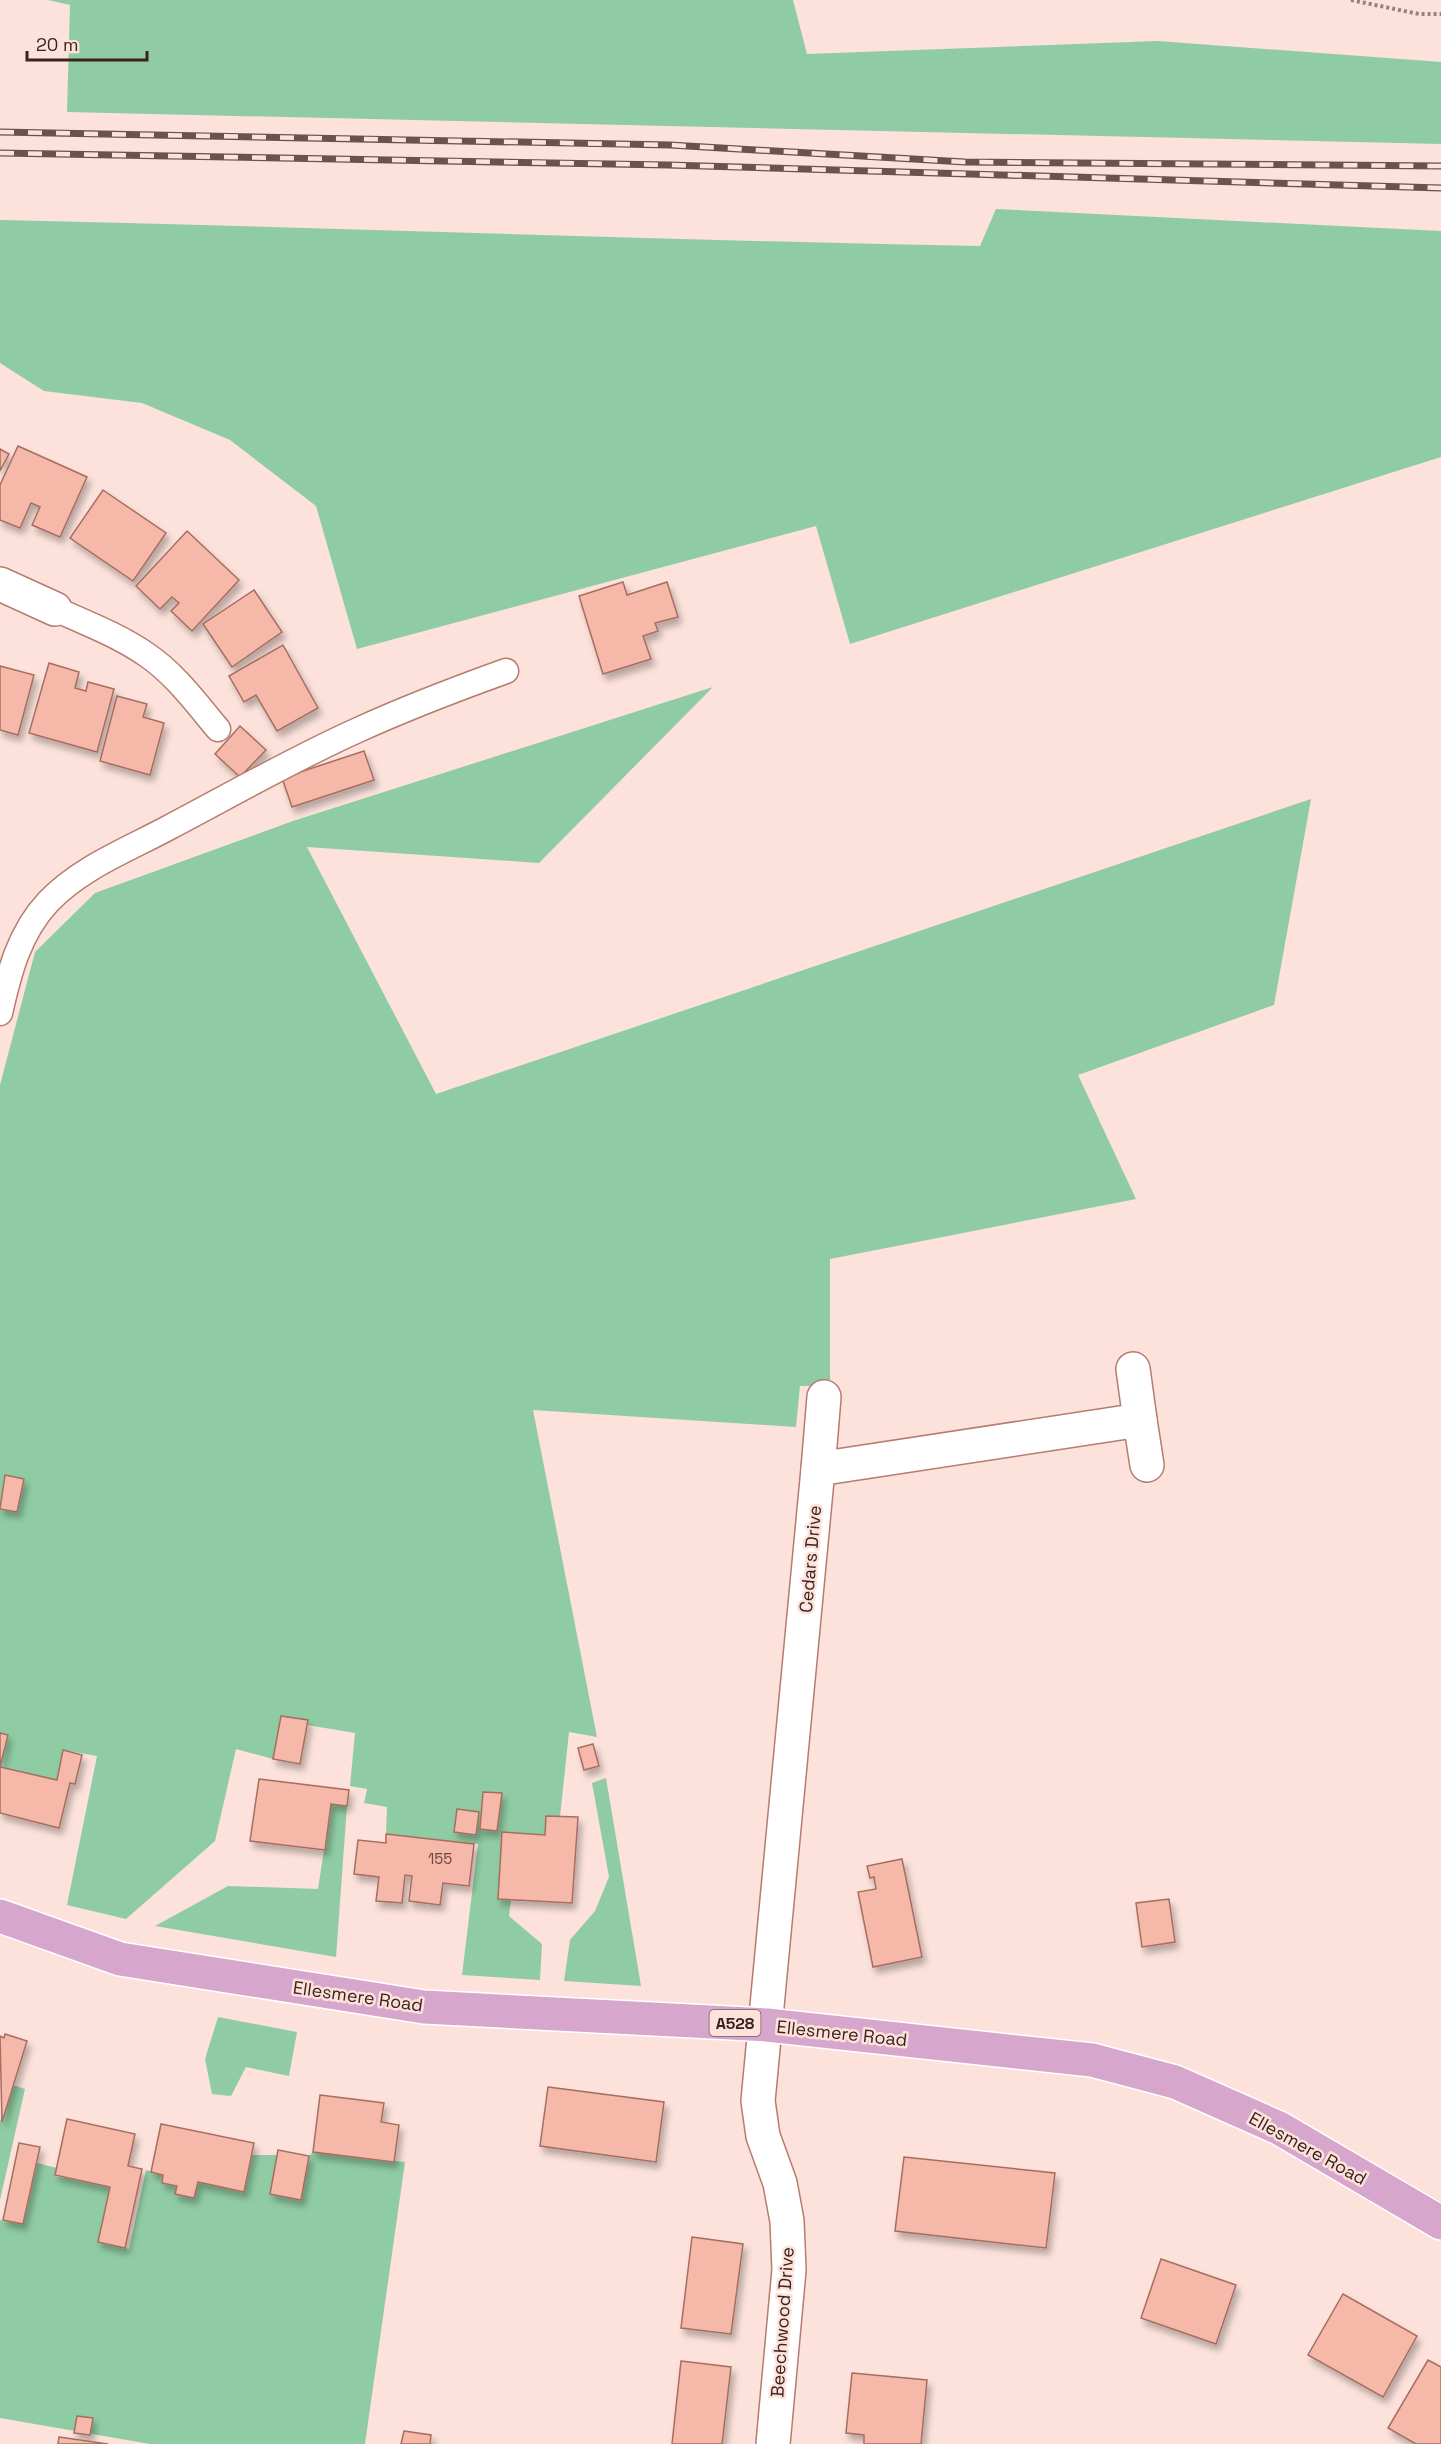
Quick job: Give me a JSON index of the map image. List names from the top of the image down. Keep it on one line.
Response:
{"streets":{"main road":["Ellesmere Road","A528"],"street":["Cedars Drive","Beechwood Drive"]},"crossings":[["Cedars Drive","Ellesmere Road"],["Cedars Drive","Beechwood Drive"],["Ellesmere Road","Beechwood Drive"]],"house_numbers":["155"],"scale_bar":"20 m"}
